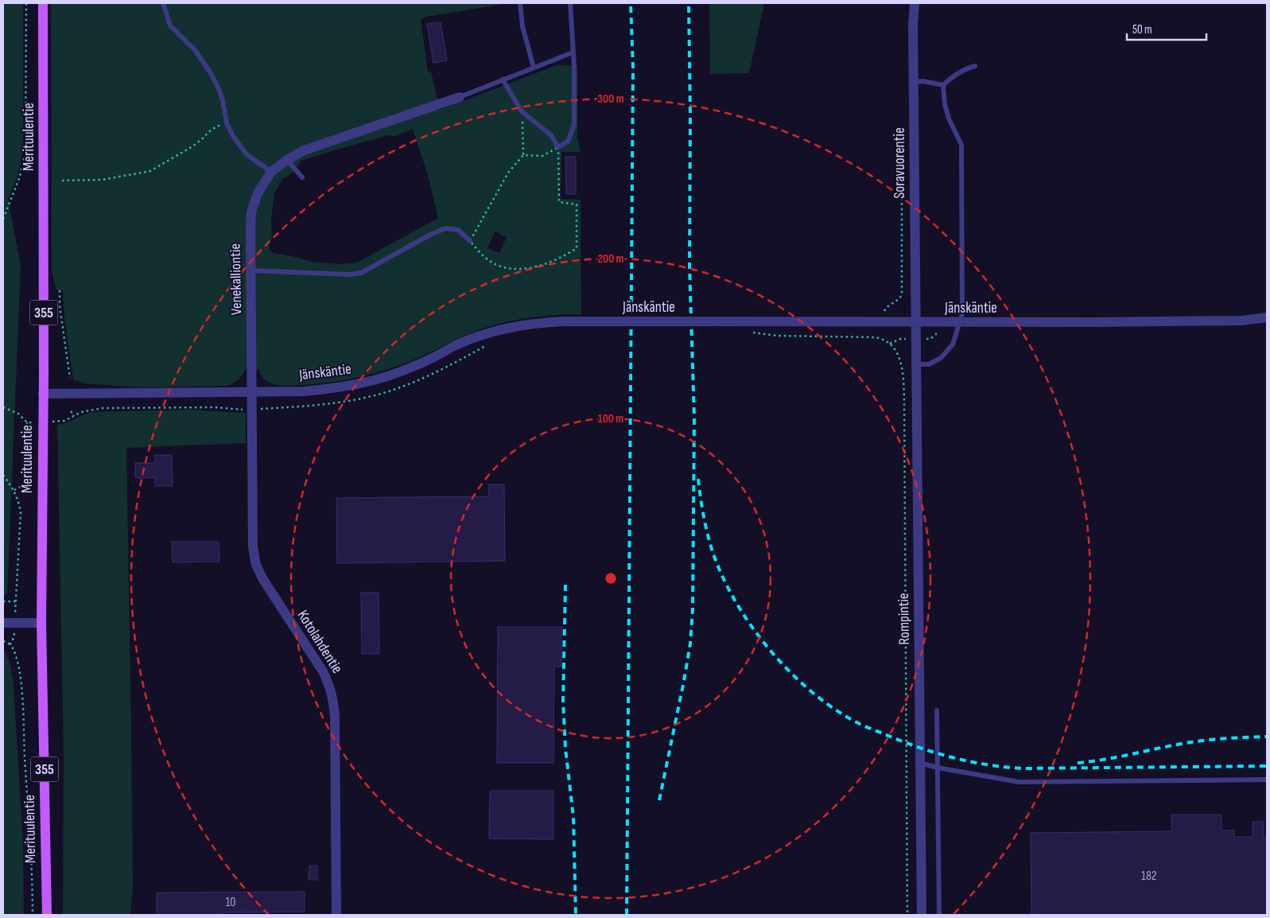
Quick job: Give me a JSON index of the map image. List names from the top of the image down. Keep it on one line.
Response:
{"streets":{"main road":["Merituulentie","355"],"street":["Soravuorentie","Venekalliontie","Jänskäntie","Rompintie","Kotolahdentie"]},"crossings":[["Merituulentie","Jänskäntie"],["Soravuorentie","Jänskäntie"],["Soravuorentie","Rompintie"],["Venekalliontie","Jänskäntie"],["Venekalliontie","Kotolahdentie"],["Jänskäntie","Rompintie"],["Jänskäntie","Kotolahdentie"]],"house_numbers":["182","10"],"scale_bar":"50 m","rings":["300 m","200 m","100 m"]}
